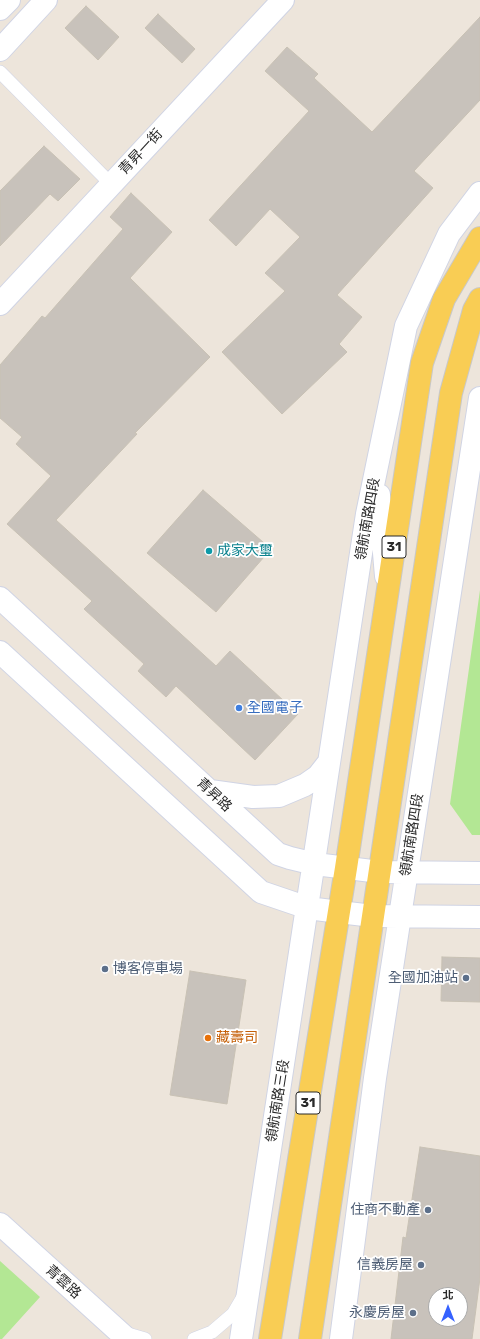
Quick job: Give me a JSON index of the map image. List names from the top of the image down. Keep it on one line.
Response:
{"streets":{"main road":["領航南路四段","31"],"street":["青昇一街","青昇路","領航南路三段","青雲路"]},"crossings":[["領航南路四段","31"],["領航南路四段","青昇路"],["領航南路四段","領航南路三段"],["31","青昇路"],["青昇路","領航南路三段"]],"places":["成家大璽","全國電子","博客停車場","全國加油站","藏壽司","住商不動產","信義房屋","永慶房屋"],"north":"top"}
